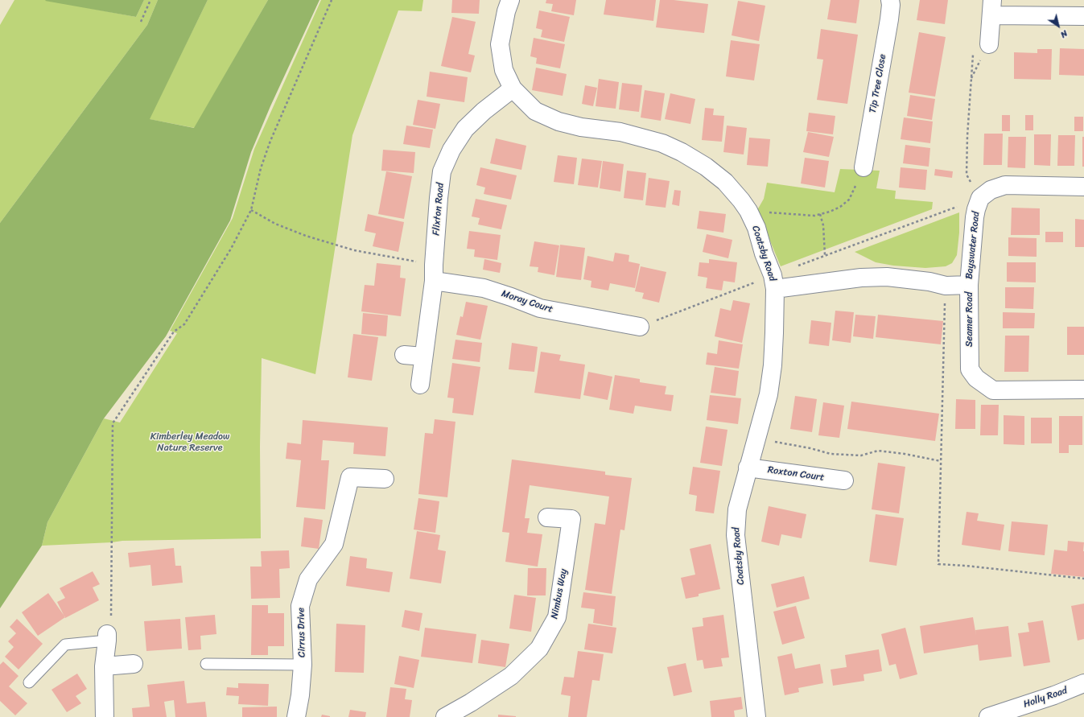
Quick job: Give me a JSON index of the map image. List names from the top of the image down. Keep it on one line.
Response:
{"streets":{"street":["Tip Tree Close","Flixton Road","Bayswater Road","Coatsby Road","Moray Court","Seamer Road","Roxton Court","Nimbus Way","Cirrus Drive","Holly Road"]},"crossings":[["Flixton Road","Coatsby Road"],["Flixton Road","Moray Court"],["Bayswater Road","Seamer Road"],["Coatsby Road","Seamer Road"],["Coatsby Road","Roxton Court"]],"parks":["Kimberley Meadow Nature Reserve"],"north":"bottom right"}
